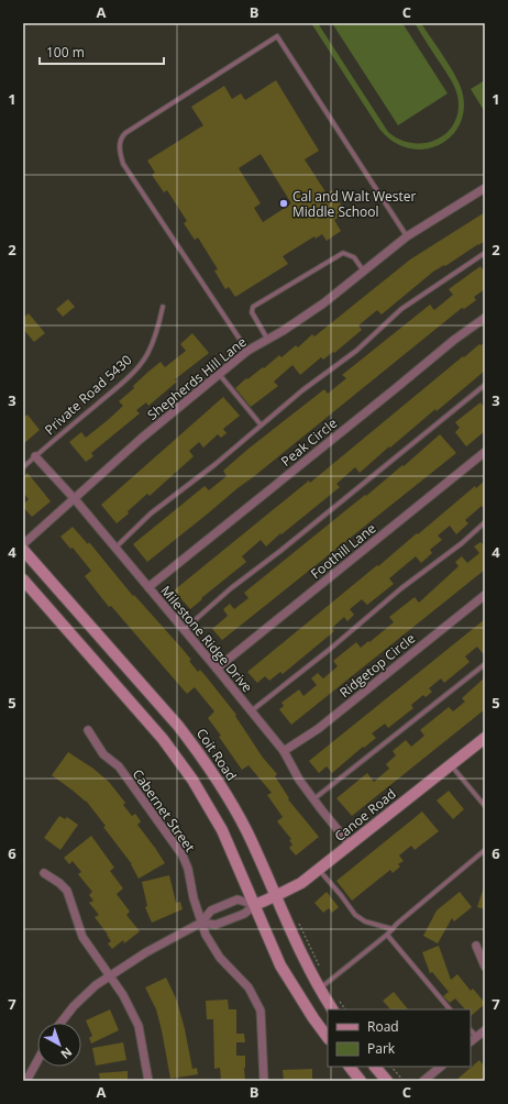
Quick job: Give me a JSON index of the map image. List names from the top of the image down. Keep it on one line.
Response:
{"streets":{"main road":["Coit Road","Canoe Road"],"street":["Shepherds Hill Lane","Peak Circle","Foothill Lane","Milestone Ridge Drive","Ridgetop Circle","Cabernet Street"],"lane":["Private Road 5430"]},"crossings":[["Shepherds Hill Lane","Milestone Ridge Drive"],["Private Road 5430","Milestone Ridge Drive"],["Peak Circle","Milestone Ridge Drive"],["Foothill Lane","Milestone Ridge Drive"],["Milestone Ridge Drive","Ridgetop Circle"],["Milestone Ridge Drive","Canoe Road"],["Coit Road","Canoe Road"],["Cabernet Street","Canoe Road"]],"places":["Cal and Walt Wester Middle School"],"legend":["Road","Park"],"scale_bar":"100 m","north":"bottom right","grid":{"columns":["A","B","C"],"rows":["1","2","3","4","5","6","7"]}}
